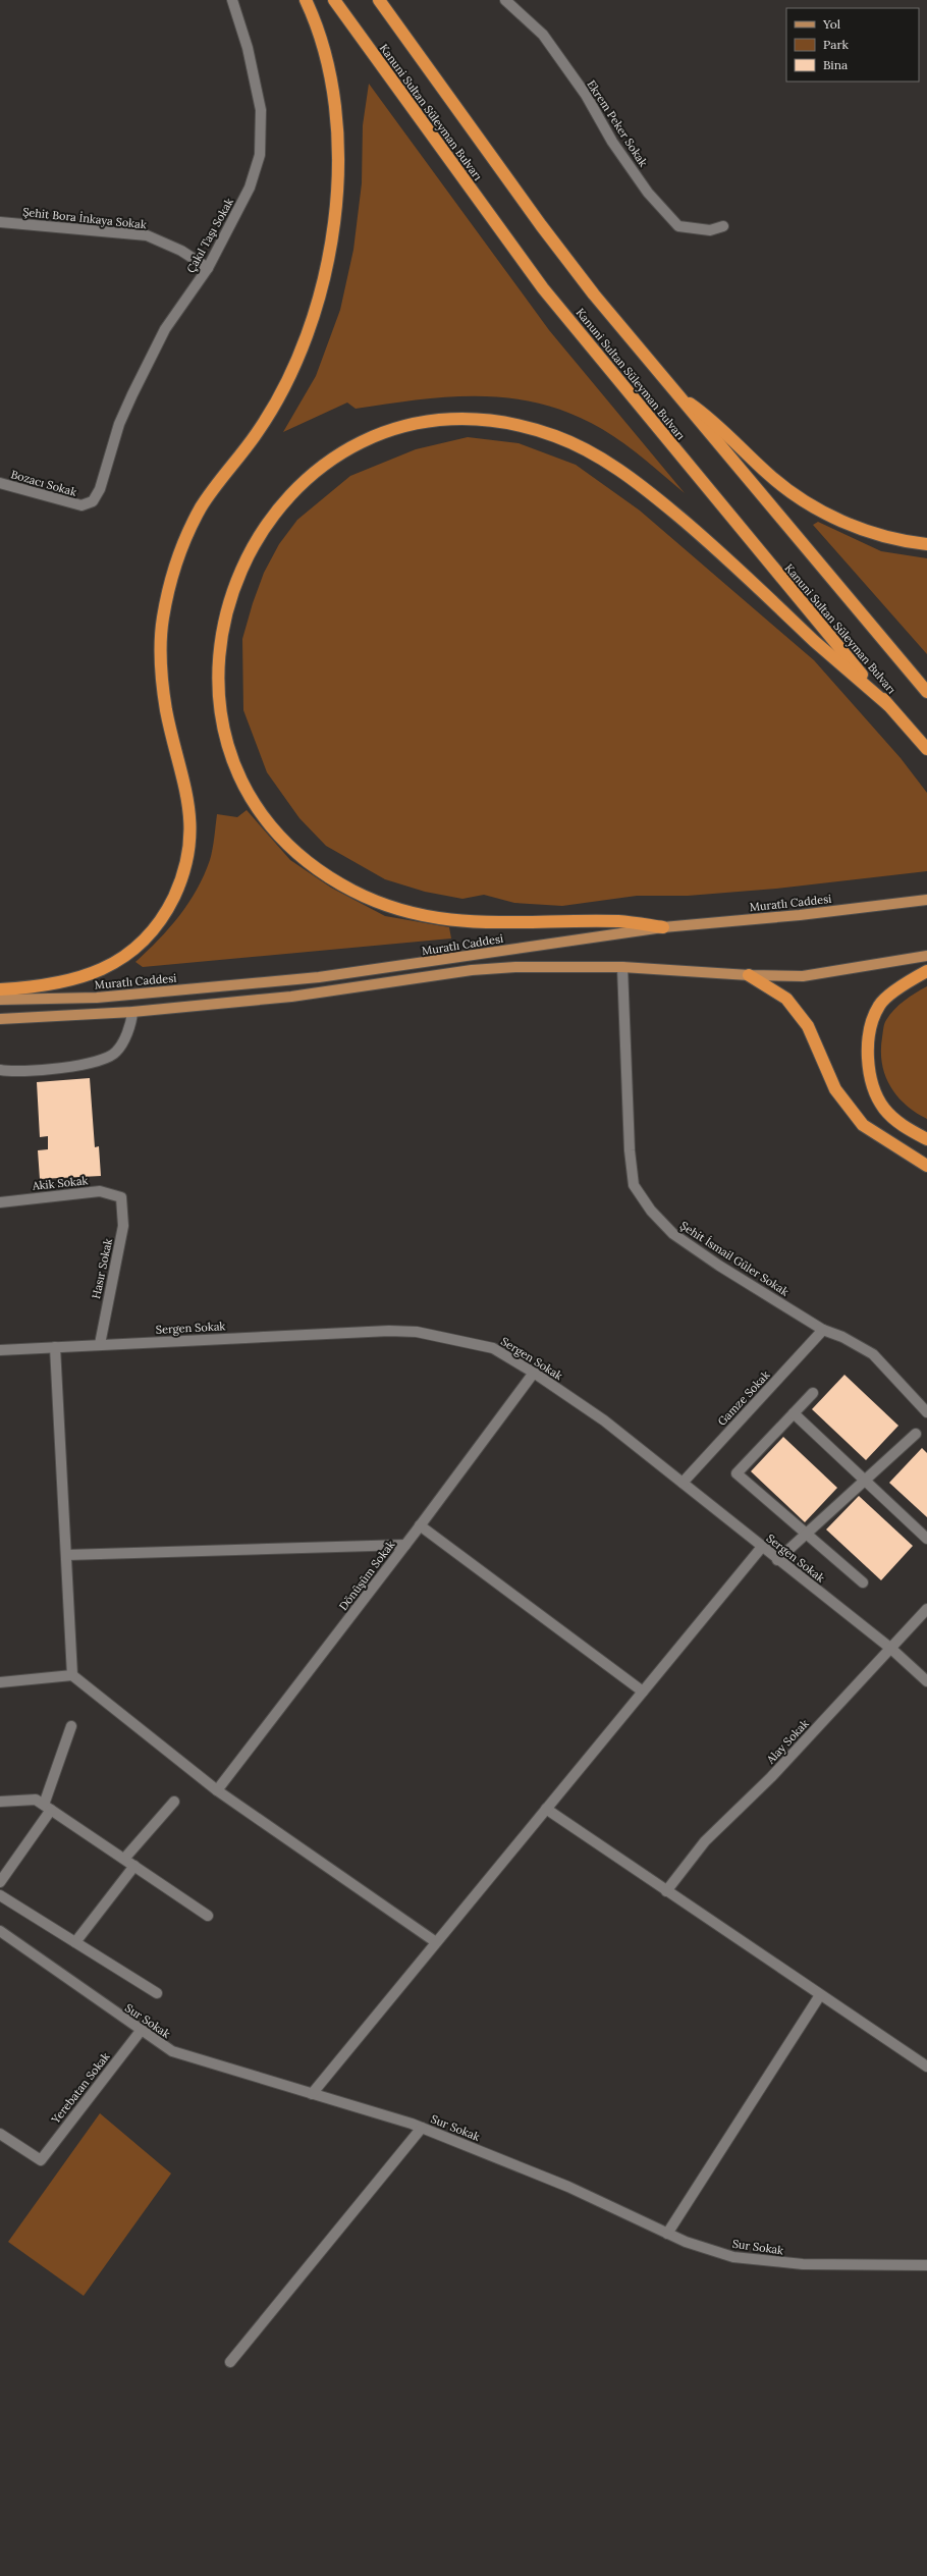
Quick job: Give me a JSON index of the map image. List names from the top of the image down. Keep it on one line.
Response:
{"streets":{"highway":["Kanuni Sultan Süleyman Bulvarı"],"main road":["Muratlı Caddesi"],"street":["Ekrem Peker Sokak","Şehit Bora İnkaya Sokak","Çakıl Taşı Sokak","Bozacı Sokak","Akik Sokak","Şehit İsmail Güler Sokak","Hasır Sokak","Sergen Sokak","Gamze Sokak","Dönüşüm Sokak","Alay Sokak","Sur Sokak","Yerebatan Sokak"]},"crossings":[["Şehit Bora İnkaya Sokak","Çakıl Taşı Sokak"],["Çakıl Taşı Sokak","Bozacı Sokak"],["Akik Sokak","Hasır Sokak"],["Şehit İsmail Güler Sokak","Gamze Sokak"],["Hasır Sokak","Sergen Sokak"],["Sergen Sokak","Gamze Sokak"],["Sergen Sokak","Dönüşüm Sokak"],["Sergen Sokak","Alay Sokak"],["Sur Sokak","Yerebatan Sokak"]],"legend":["Yol","Park","Bina"]}
